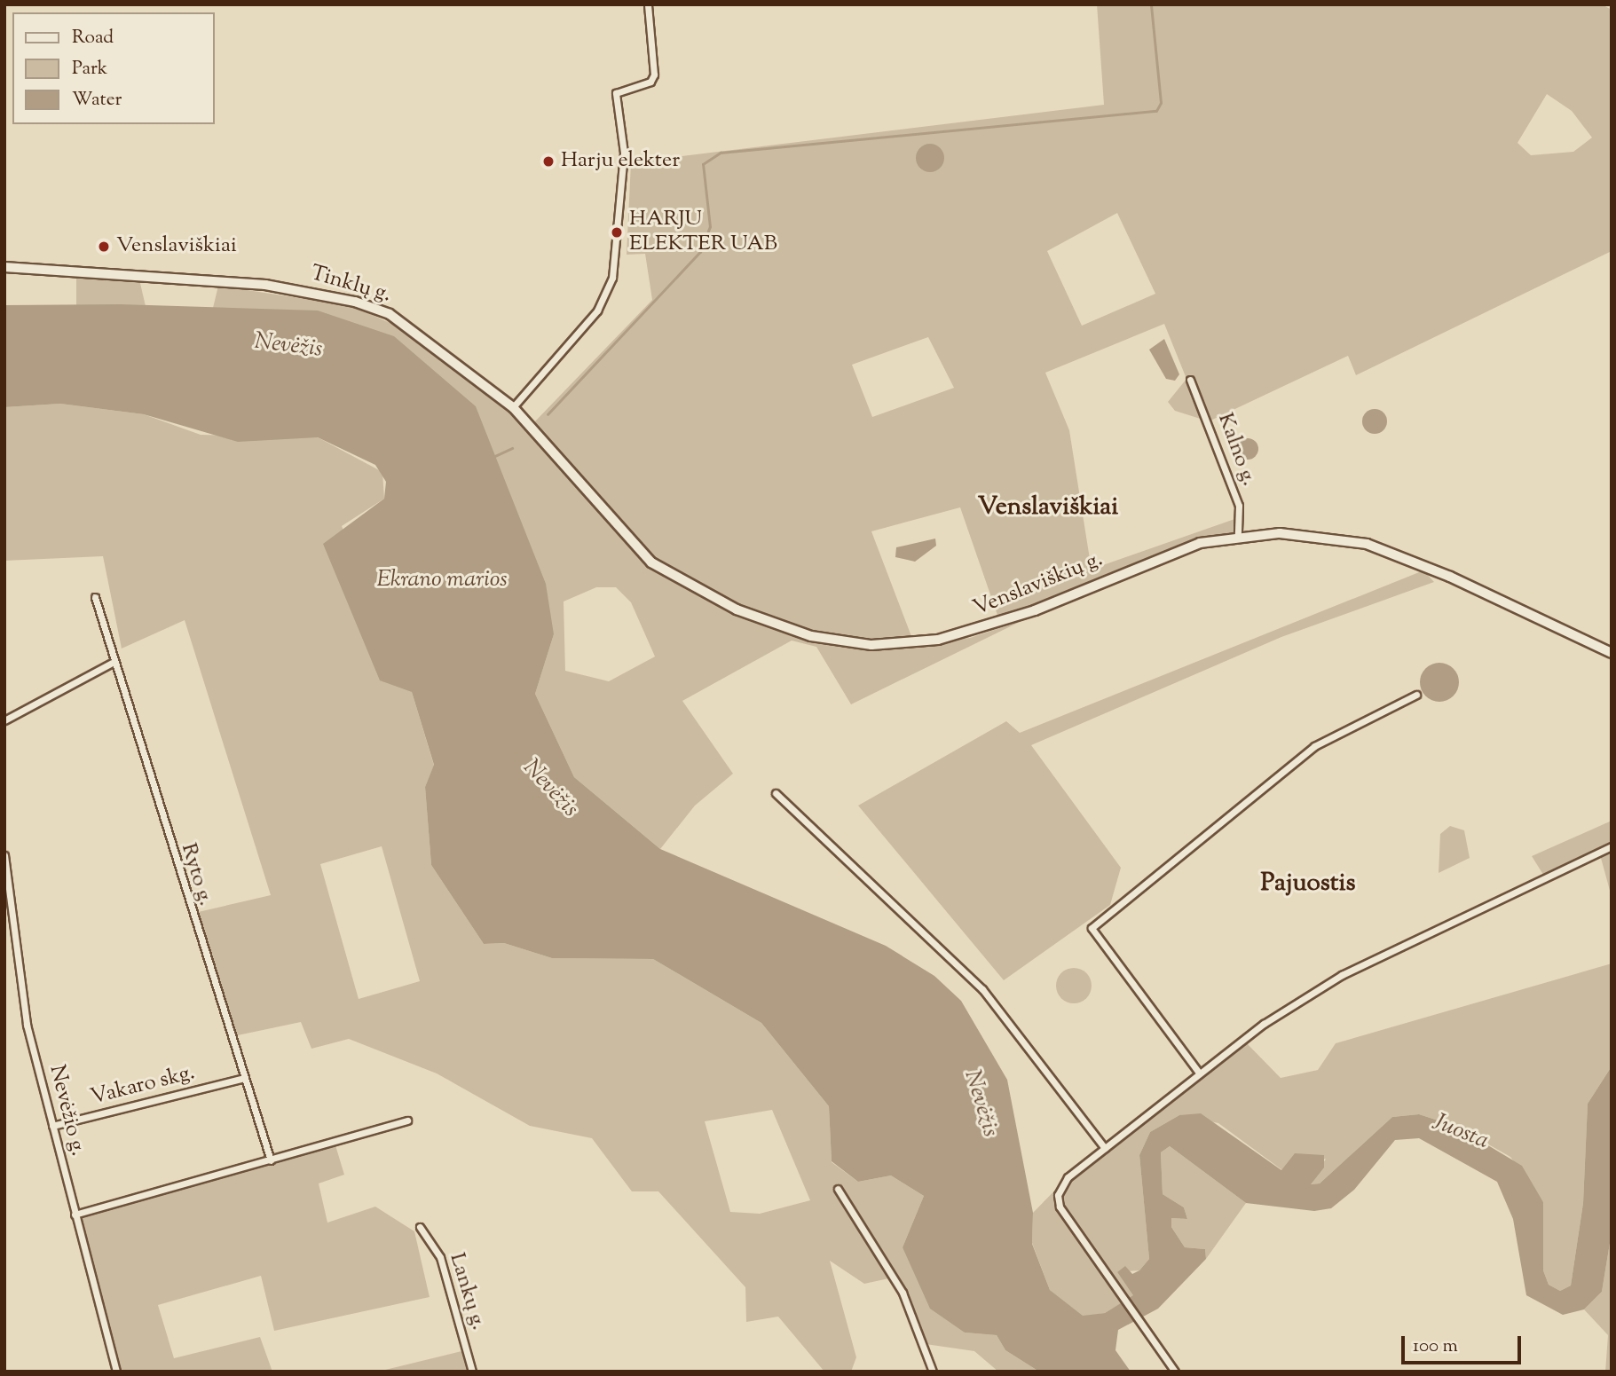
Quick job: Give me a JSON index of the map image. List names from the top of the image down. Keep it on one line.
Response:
{"streets":{"main road":["Tinklų g.","Venslaviškių g."],"street":["Kalno g.","Ryto g.","Vakaro skg.","Nevėžio g.","Lankų g."]},"crossings":[["Tinklų g.","Venslaviškių g."],["Kalno g.","Venslaviškių g."],["Ryto g.","Vakaro skg."],["Vakaro skg.","Nevėžio g."]],"districts":["Venslaviškiai","Pajuostis"],"water":["Nevėžis","Ekrano marios","Juosta"],"places":["Harju elekter","HARJU ELEKTER UAB","Venslaviškiai"],"legend":["Road","Park","Water"],"scale_bar":"100 m"}
